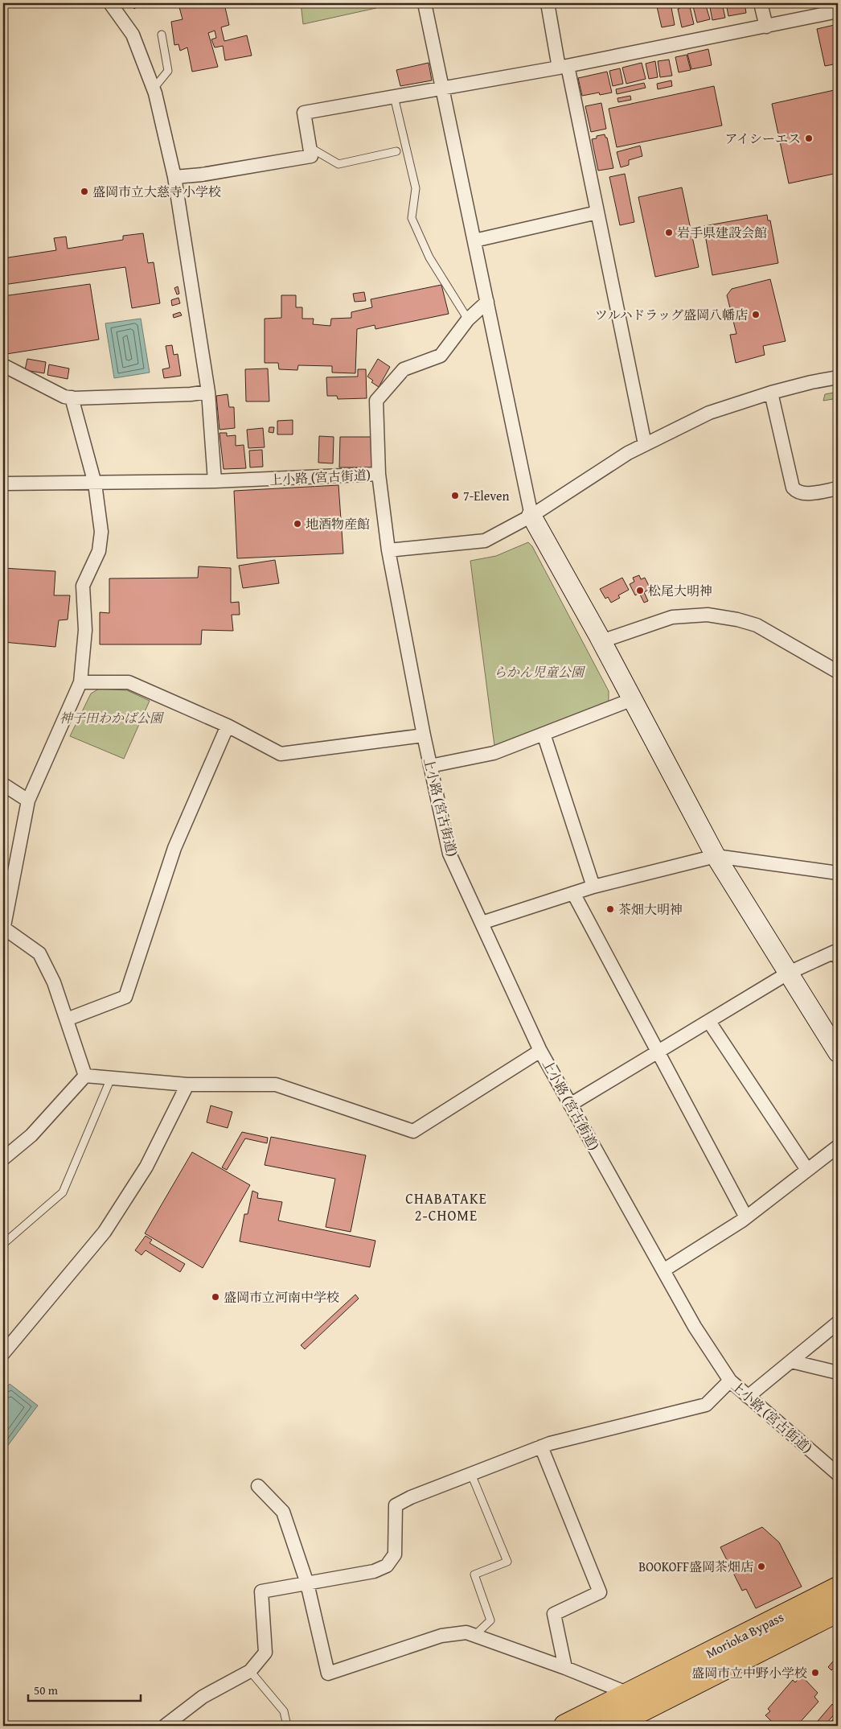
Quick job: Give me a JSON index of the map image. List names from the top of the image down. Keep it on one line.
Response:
{"streets":{"highway":["Morioka Bypass"],"street":["上小路 (宮古街道)"]},"districts":["CHABATAKE 2-CHOME"],"parks":["らかん児童公園","神子田わかば公園"],"places":["アイシーエス","盛岡市立大慈寺小学校","岩手県建設会館","ツルハドラッグ盛岡八幡店","7-Eleven","地酒物産館","松尾大明神","茶畑大明神","盛岡市立河南中学校","BOOKOFF盛岡茶畑店","盛岡市立中野小学校"],"scale_bar":"50 m"}
